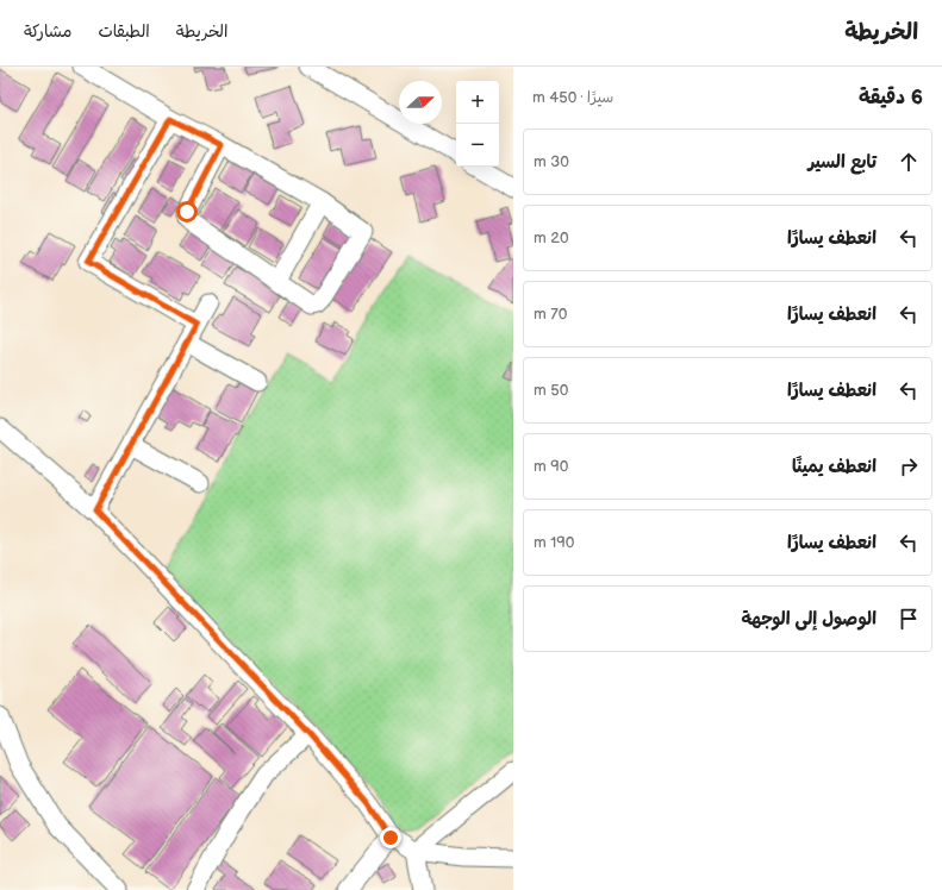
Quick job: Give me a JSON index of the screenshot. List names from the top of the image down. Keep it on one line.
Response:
{"north":"right","page":{"header":"الخريطة","nav":["الخريطة","الطبقات","مشاركة"],"heading":["6 دقيقة","سيرًا · 450 m"],"map_buttons":["+","−"],"list":[["تابع السير","30 m"],["انعطف يسارًا","20 m"],["انعطف يسارًا","70 m"],["انعطف يسارًا","50 m"],["انعطف يمينًا","90 m"],["انعطف يسارًا","190 m"],"الوصول إلى الوجهة"]}}
